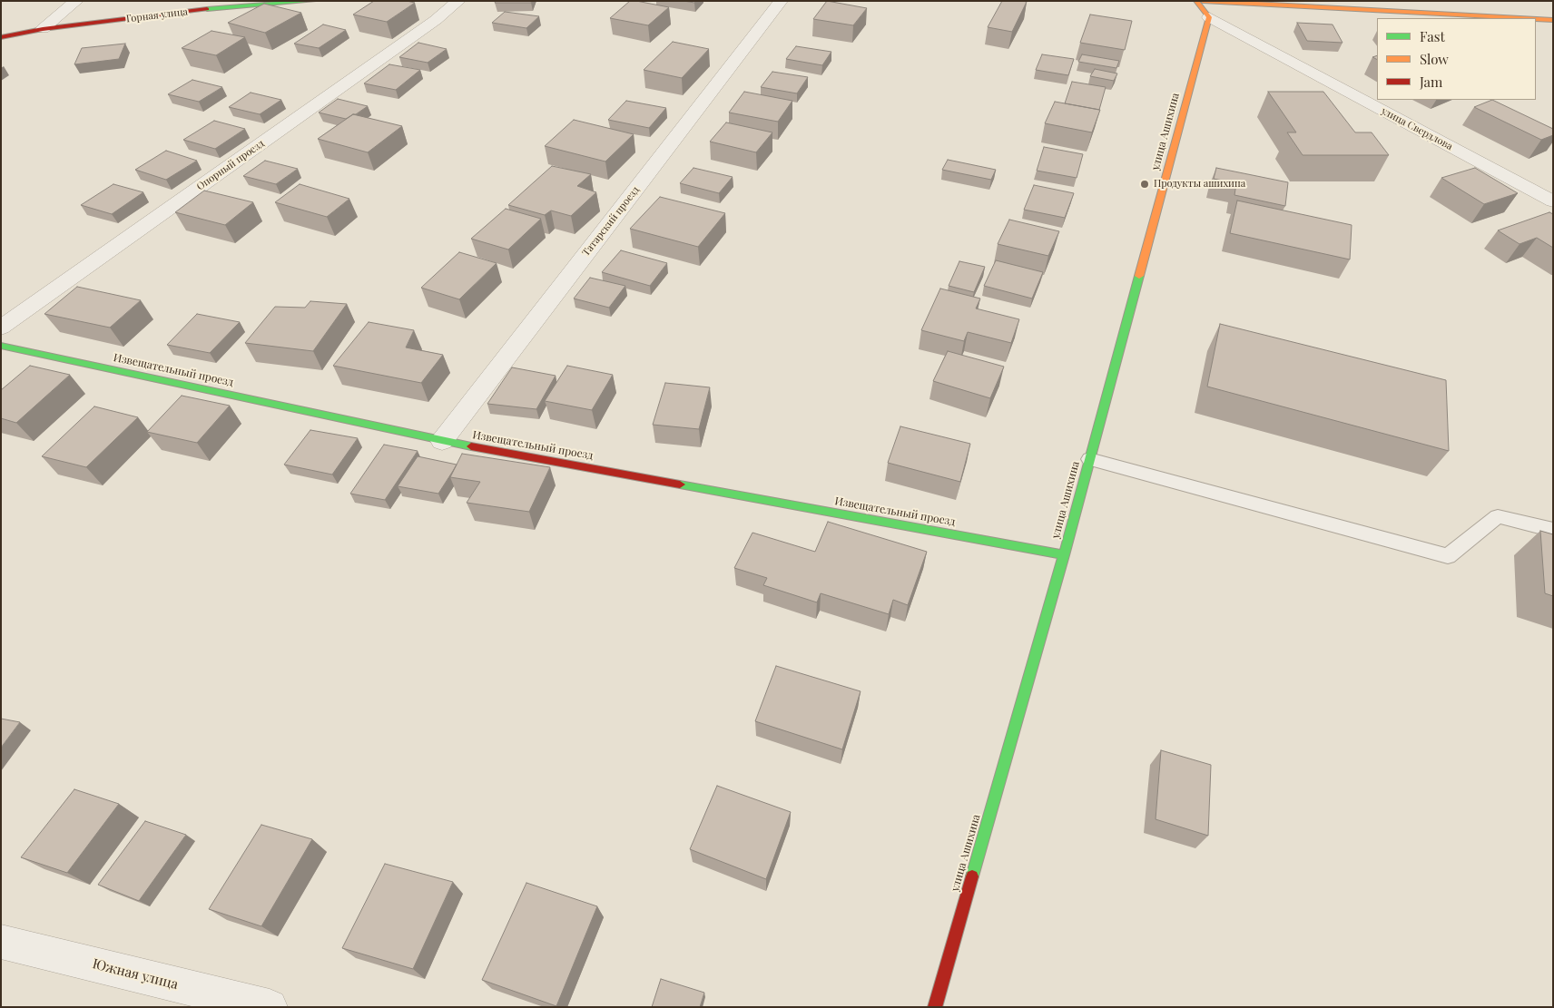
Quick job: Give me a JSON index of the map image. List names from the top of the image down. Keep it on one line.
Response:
{"streets":{"street":["Горная улица","улица Свердлова","улица Ашихина","Опорный проезд","Татарский проезд","Извещательный проезд","Южная улица"]},"crossings":[["улица Свердлова","улица Ашихина"],["улица Ашихина","Извещательный проезд"],["Татарский проезд","Извещательный проезд"]],"places":["Продукты ашихина"],"legend":["Fast","Slow","Jam"]}
